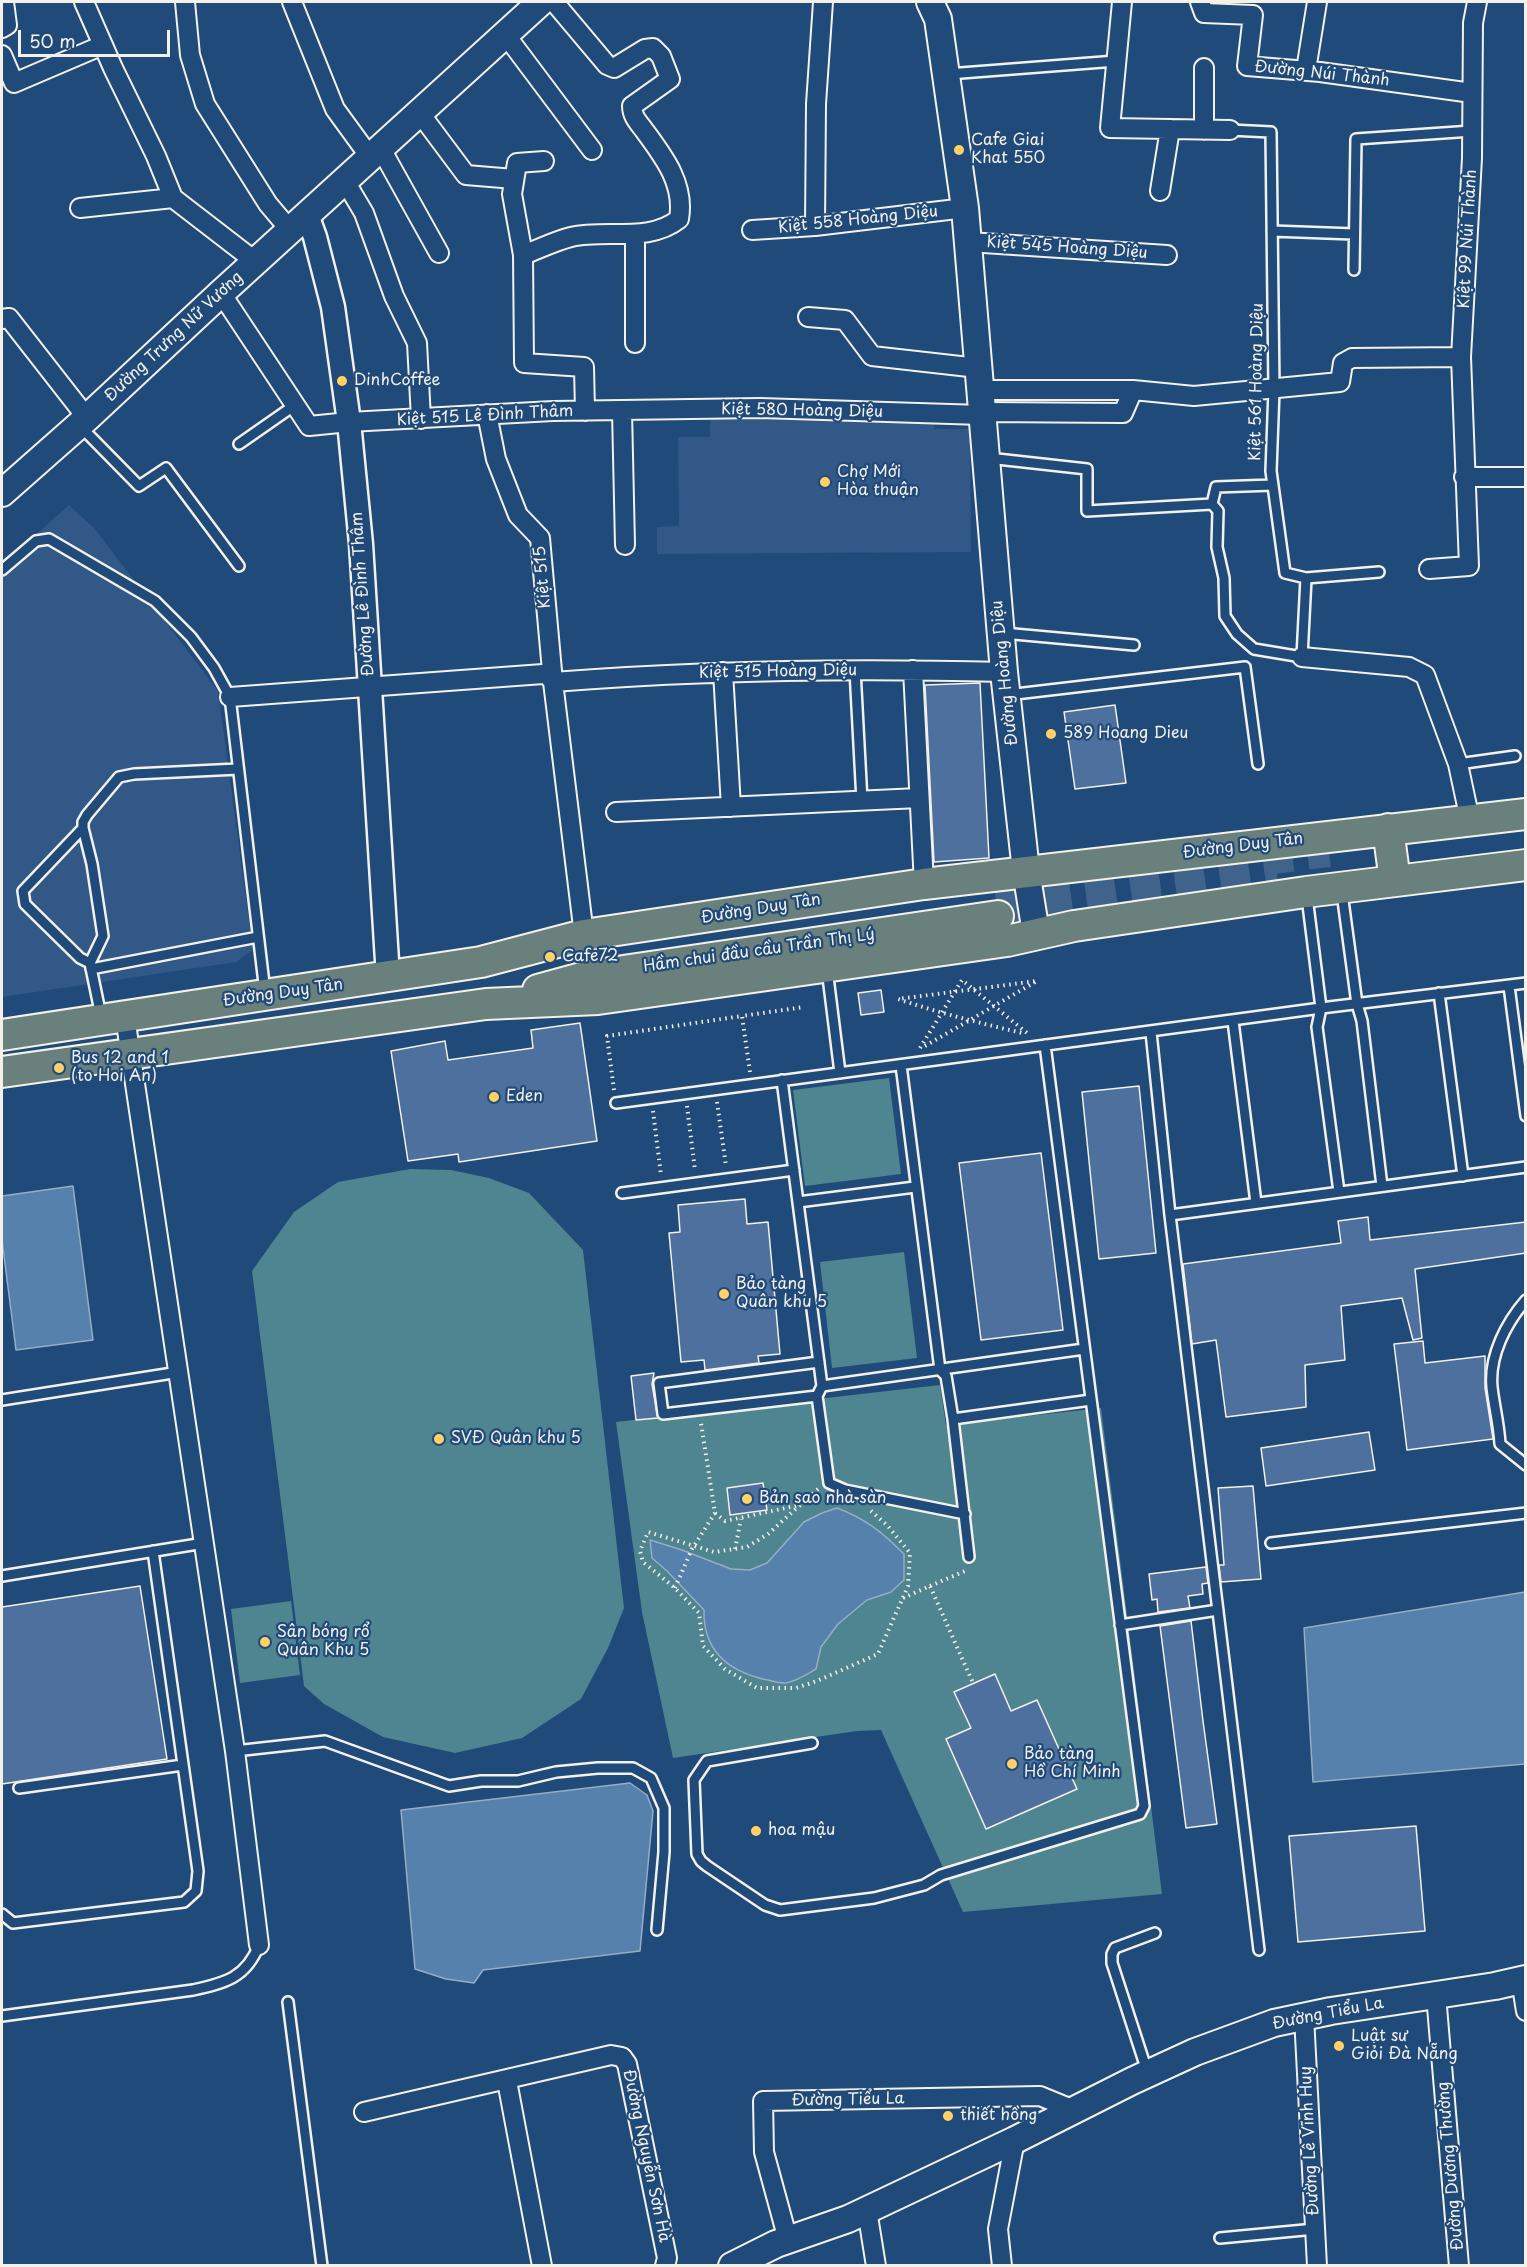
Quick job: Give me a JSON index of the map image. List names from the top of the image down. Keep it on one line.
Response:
{"streets":{"main road":["Đường Trưng Nữ Vương","Đường Hoàng Diệu","Đường Duy Tân","Hầm chui đầu cầu Trần Thị Lý","Đường Tiểu La"],"street":["Đường Núi Thành","Kiệt 558 Hoàng Diệu","Kiệt 99 Núi Thành","Kiệt 545 Hoàng Diệu","Kiệt 580 Hoàng Diệu","Kiệt 515 Lê Đình Thâm","Kiệt 515","Đường Lê Đình Thâm","Kiệt 515 Hoàng Diệu","Đường Lê Vĩnh Huy","Đường Nguyễn Sơn Hà","Đường Dương Thường"],"lane":["Kiệt 561 Hoàng Diệu"]},"crossings":[["Đường Núi Thành","Kiệt 99 Núi Thành"],["Kiệt 558 Hoàng Diệu","Đường Hoàng Diệu"],["Kiệt 545 Hoàng Diệu","Đường Hoàng Diệu"],["Đường Trưng Nữ Vương","Đường Lê Đình Thâm"],["Kiệt 580 Hoàng Diệu","Kiệt 515 Lê Đình Thâm"],["Kiệt 580 Hoàng Diệu","Đường Hoàng Diệu"],["Kiệt 515 Lê Đình Thâm","Kiệt 515"],["Kiệt 515 Lê Đình Thâm","Đường Lê Đình Thâm"],["Kiệt 515","Kiệt 515 Hoàng Diệu"],["Kiệt 515","Đường Duy Tân"],["Đường Lê Đình Thâm","Kiệt 515 Hoàng Diệu"],["Đường Lê Đình Thâm","Đường Duy Tân"],["Kiệt 515 Hoàng Diệu","Đường Hoàng Diệu"],["Đường Hoàng Diệu","Đường Duy Tân"],["Đường Duy Tân","Hầm chui đầu cầu Trần Thị Lý"],["Đường Tiểu La","Đường Lê Vĩnh Huy"],["Đường Tiểu La","Đường Dương Thường"]],"places":["Cafe Giai Khat 550","DinhCoffee","Chợ Mới Hòa thuận","589 Hoang Dieu","Cafe72","Bus 12 and 1 (to Hoi An)","Eden","Bảo tàng Quân khu 5","SVĐ Quân khu 5","Bản sao nhà sàn","Sân bóng rổ Quân Khu 5","Bảo tàng Hồ Chí Minh","hoa mậu","Luật sư Giỏi Đà Nẵng","thiết hồng"],"scale_bar":"50 m"}
